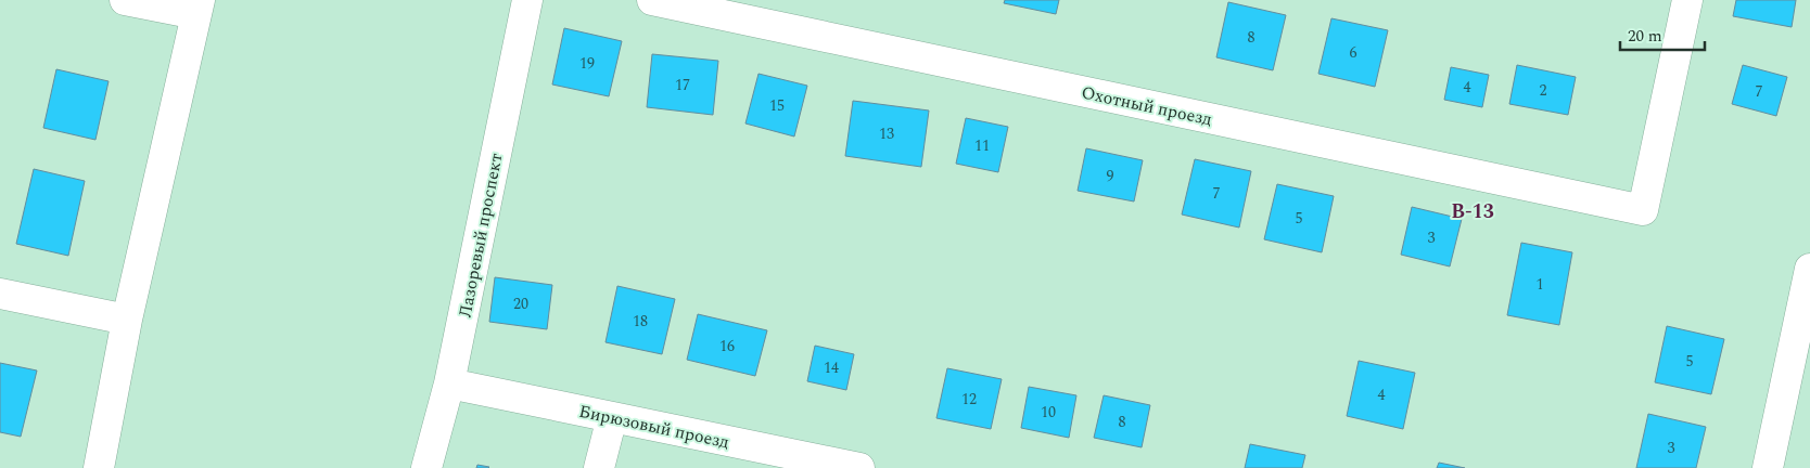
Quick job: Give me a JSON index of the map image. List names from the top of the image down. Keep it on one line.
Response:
{"streets":{"street":["Охотный проезд","Лазоревый проспект","Бирюзовый проезд"]},"crossings":[["Лазоревый проспект","Бирюзовый проезд"]],"districts":["В-13"],"house_numbers":["8","6","19","17","4","2","7","15","13","11","9","7","5","3","1","20","18","16","5","14","4","12","10","8","3"],"scale_bar":"20 m"}
